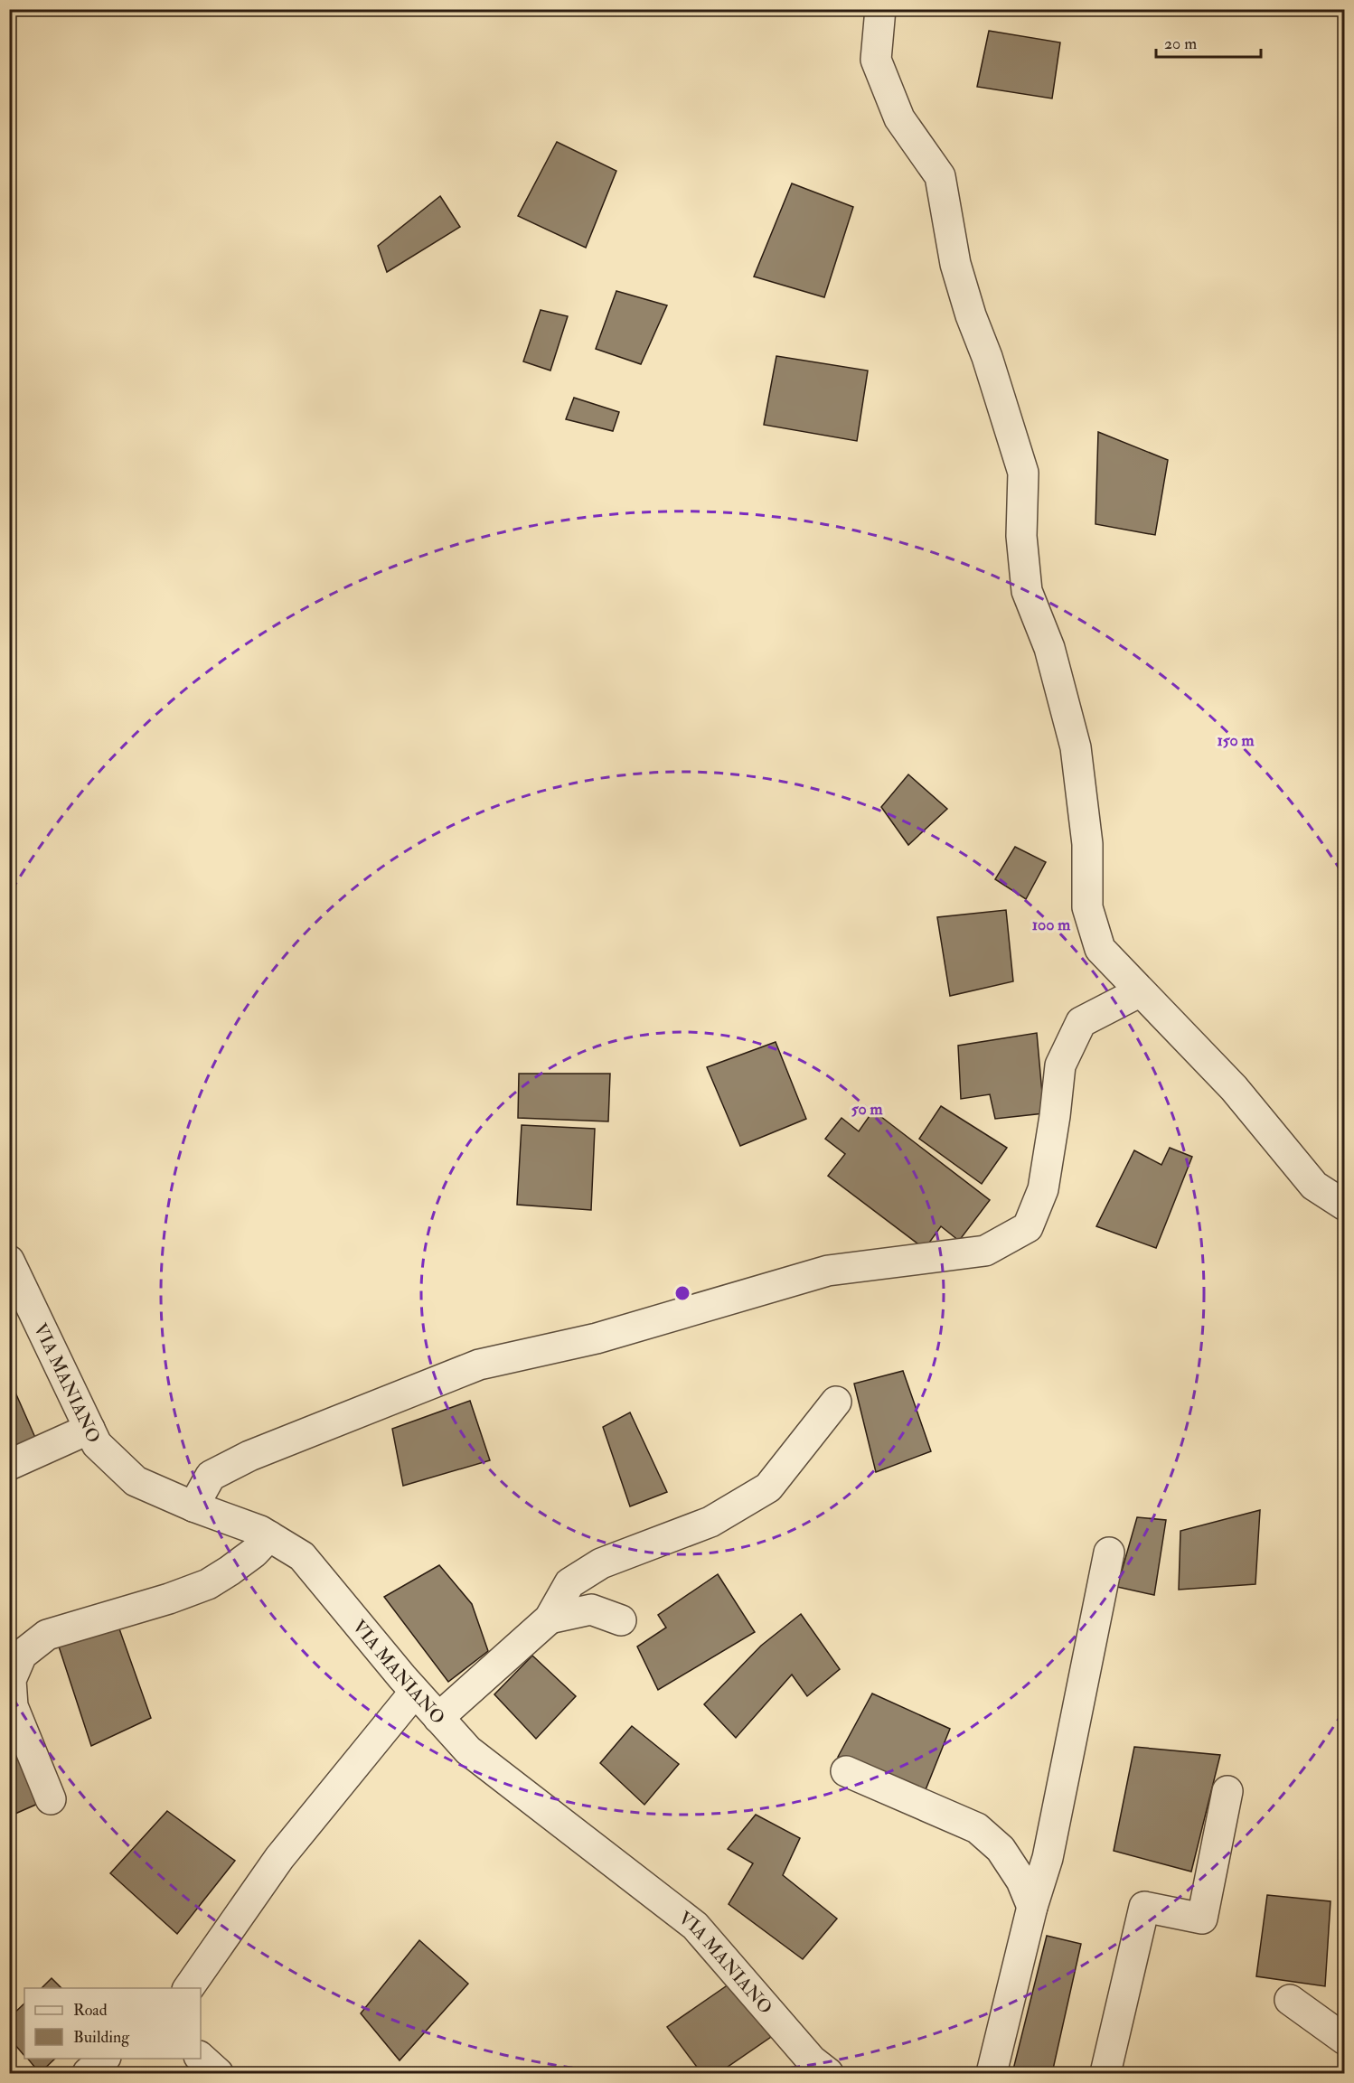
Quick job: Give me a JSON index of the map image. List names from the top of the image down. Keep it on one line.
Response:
{"streets":{"street":["VIA MANIANO"]},"legend":["Road","Building"],"scale_bar":"20 m","rings":["150 m","100 m","50 m"]}
